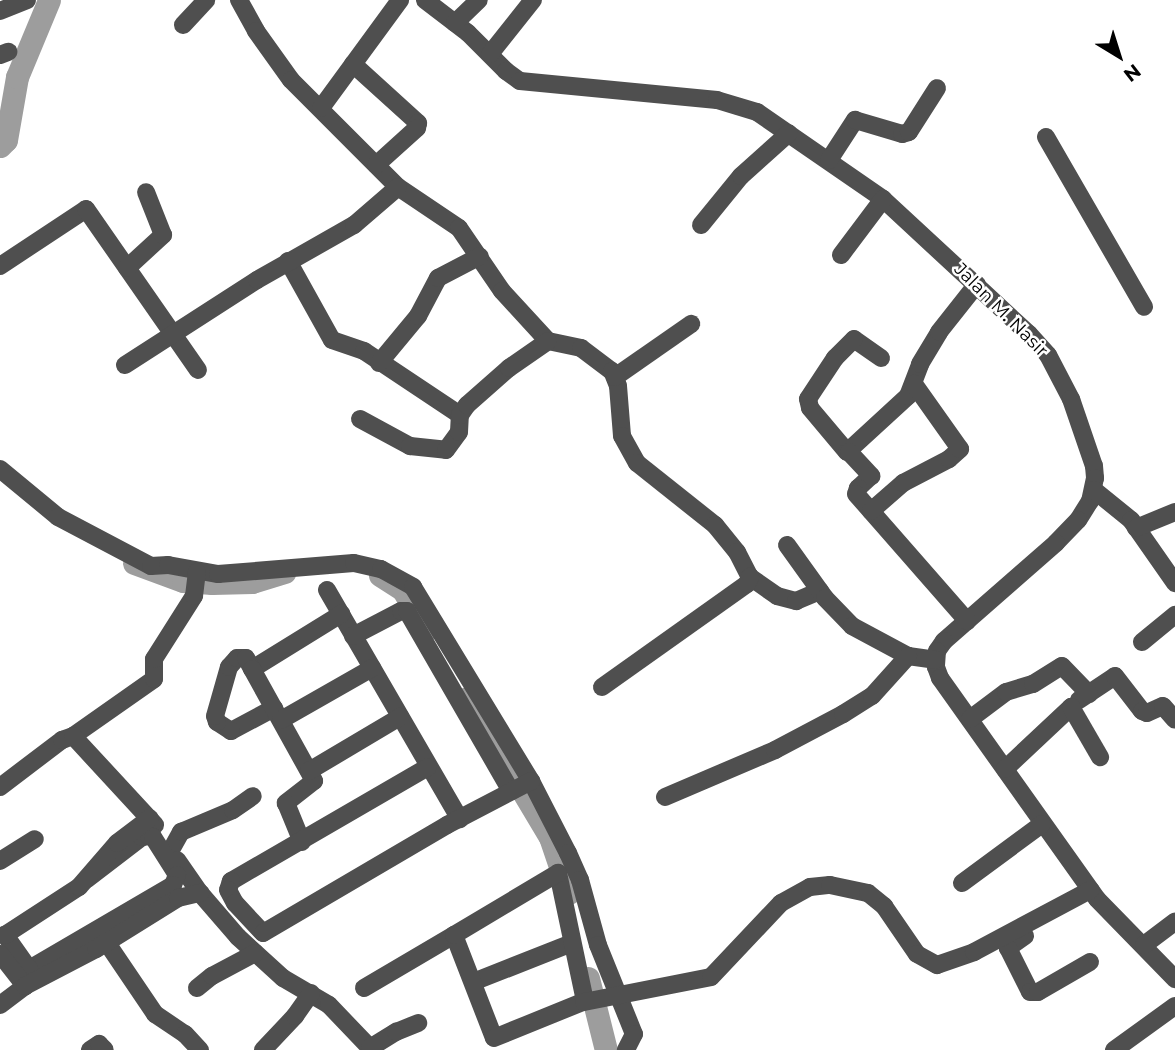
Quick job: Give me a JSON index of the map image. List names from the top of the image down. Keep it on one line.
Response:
{"streets":{"street":["Jalan M. Nasir"]},"north":"bottom right"}
